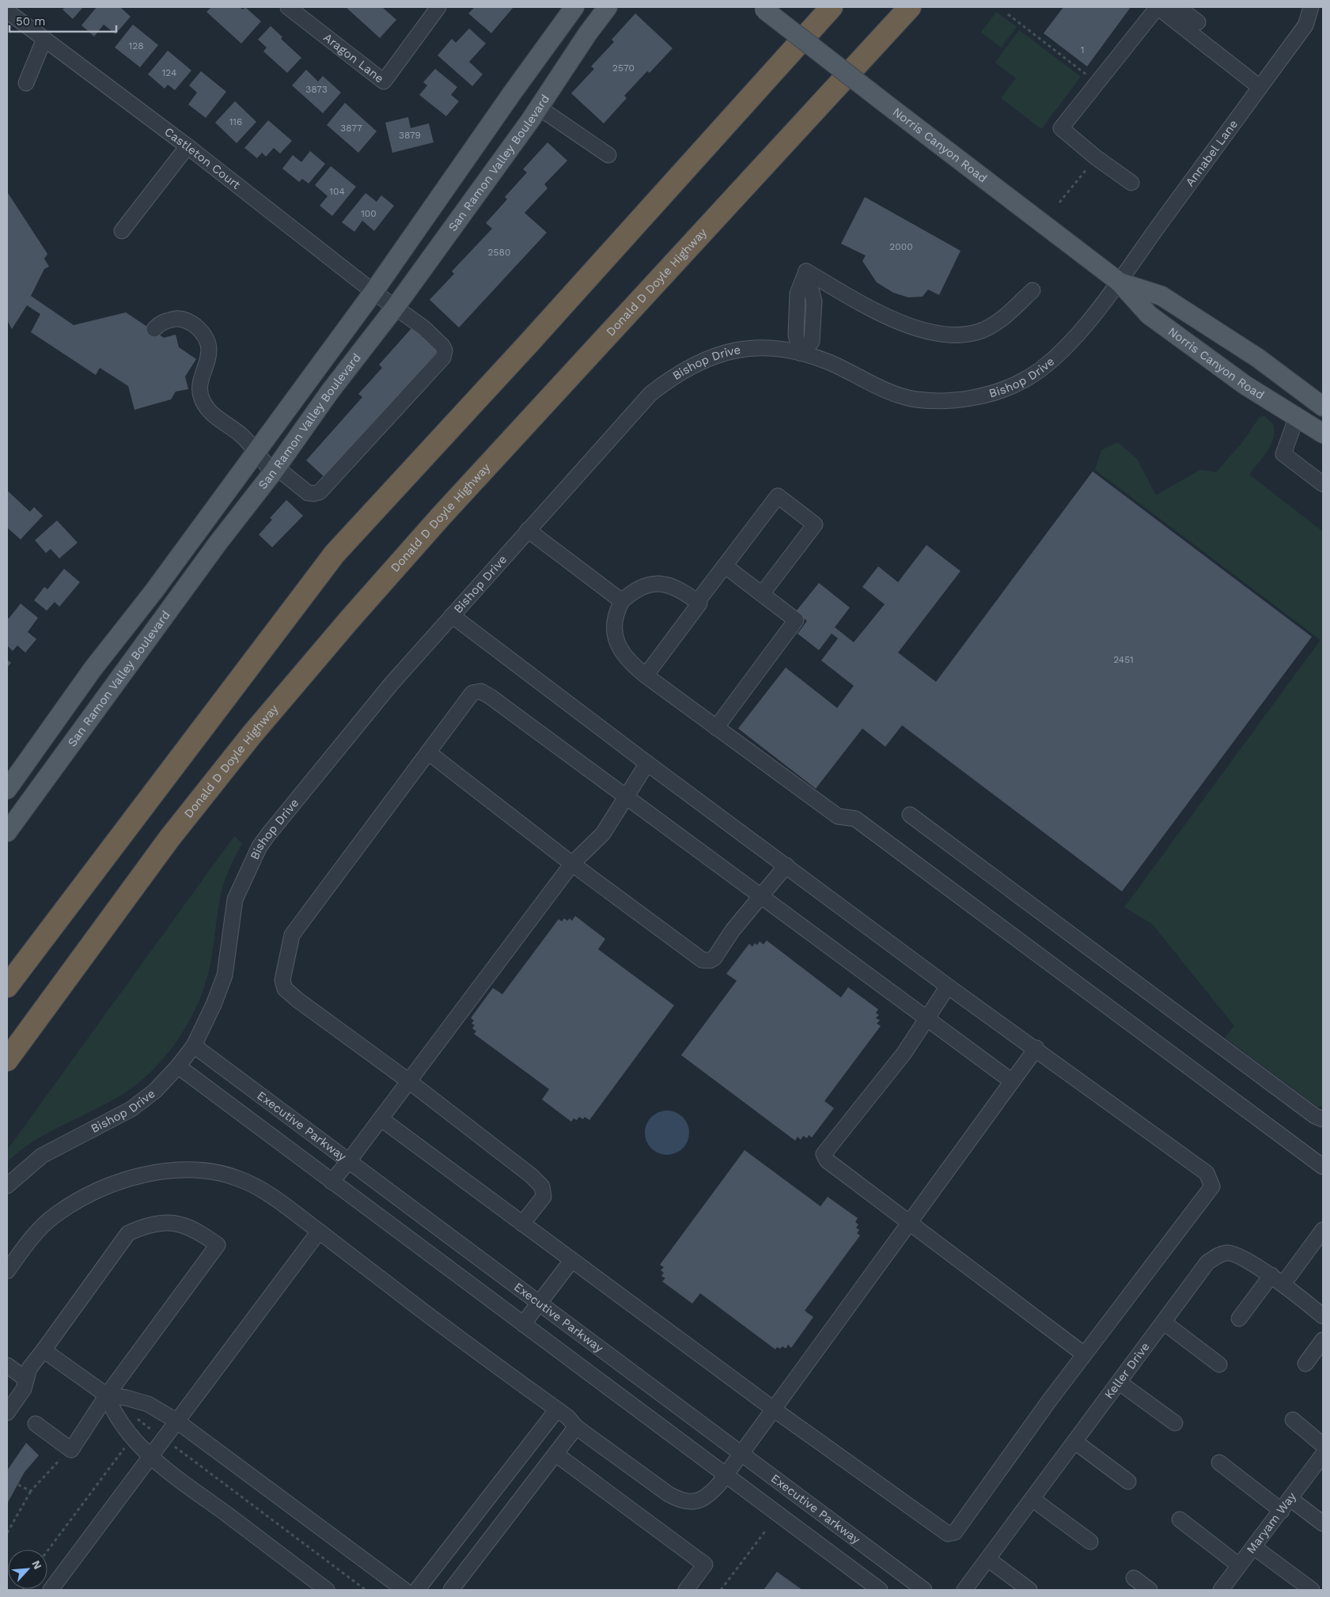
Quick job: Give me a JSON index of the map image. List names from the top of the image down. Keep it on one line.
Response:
{"streets":{"highway":["Donald D Doyle Highway"],"main road":["Norris Canyon Road","San Ramon Valley Boulevard"],"street":["Aragon Lane","Annabel Lane","Castleton Court","Bishop Drive","Executive Parkway","Keller Drive","Maryam Way"]},"crossings":[["Norris Canyon Road","Annabel Lane"],["Norris Canyon Road","Bishop Drive"],["Annabel Lane","Bishop Drive"],["Castleton Court","San Ramon Valley Boulevard"],["Bishop Drive","Executive Parkway"]],"house_numbers":["128","1","2570","124","3873","116","3877","3879","104","100","2000","2580","2451"],"scale_bar":"50 m","north":"top right"}
